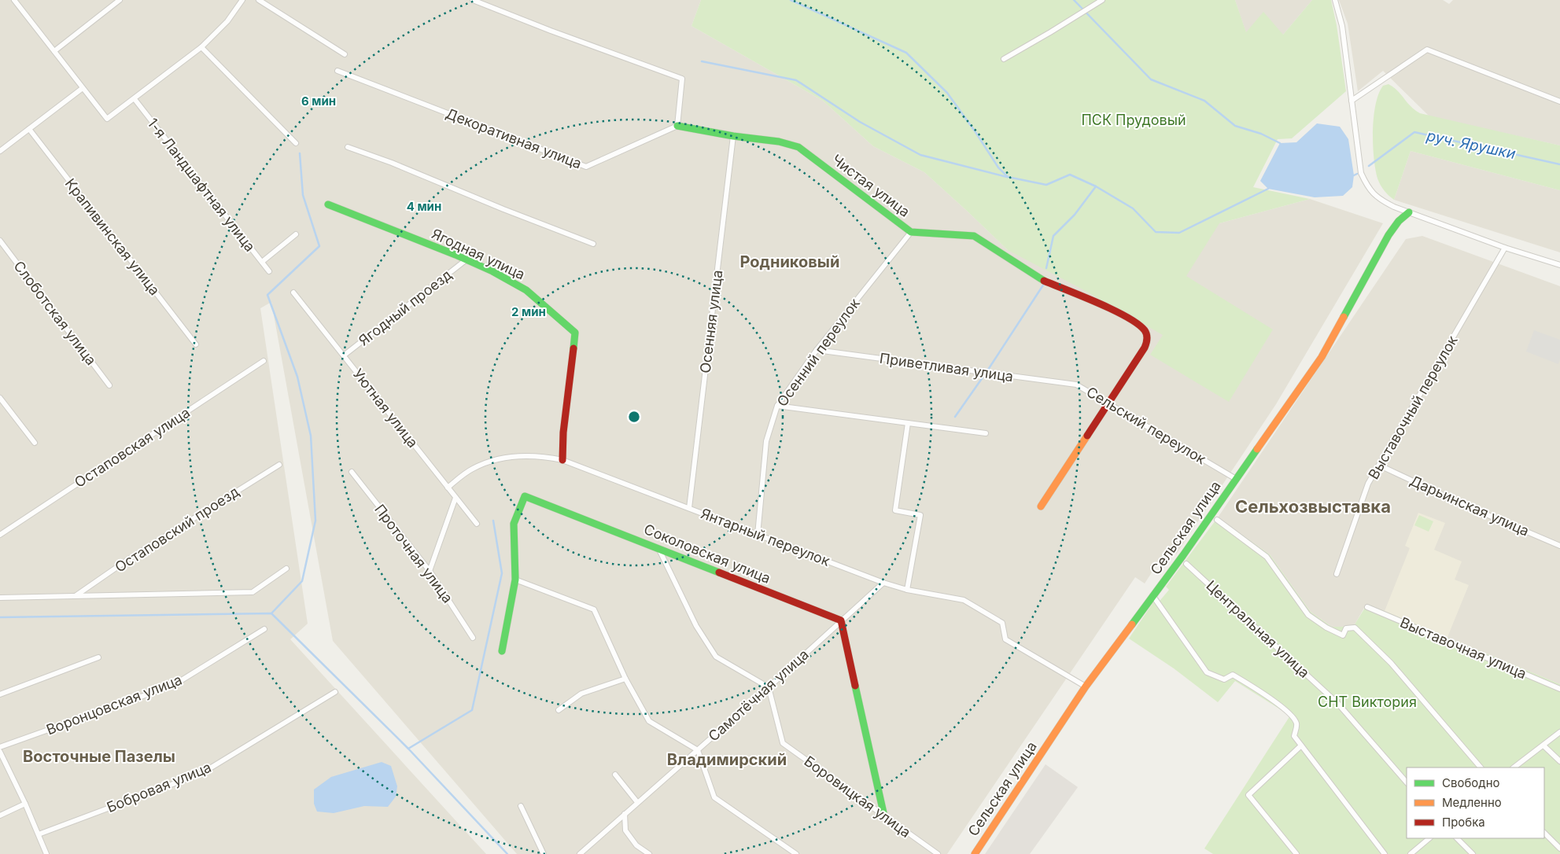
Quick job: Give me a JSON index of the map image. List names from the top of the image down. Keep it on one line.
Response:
{"streets":{"street":["Декоративная улица","1-я Ландшафтная улица","Чистая улица","Крапивинская улица","Ягодная улица","Ягодный проезд","Слоботская улица","Осенняя улица","Осенний переулок","Приветливая улица","Выставочный переулок","Уютная улица","Сельский переулок","Остаповская улица","Дарьинская улица","Сельская улица","Остаповский проезд","Янтарный переулок","Проточная улица","Соколовская улица","Центральная улица","Выставочная улица","Самотёчная улица","Воронцовская улица","Бобровая улица","Боровицкая улица"]},"crossings":[["Декоративная улица","Чистая улица"],["Чистая улица","Осенняя улица"],["Чистая улица","Осенний переулок"],["Чистая улица","Сельский переулок"],["Ягодная улица","Ягодный проезд"],["Ягодная улица","Янтарный переулок"],["Ягодный проезд","Уютная улица"],["Осенняя улица","Янтарный переулок"],["Осенний переулок","Приветливая улица"],["Осенний переулок","Янтарный переулок"],["Приветливая улица","Сельский переулок"],["Выставочный переулок","Дарьинская улица"],["Уютная улица","Янтарный переулок"],["Сельский переулок","Сельская улица"],["Сельская улица","Янтарный переулок"],["Янтарный переулок","Самотёчная улица"],["Соколовская улица","Самотёчная улица"],["Самотёчная улица","Боровицкая улица"]],"districts":["Родниковый","Сельхозвыставка","Восточные Пазелы","Владимирский"],"water":["руч. Ярушки"],"parks":["ПСК Прудовый","СНТ Виктория"],"legend":["Свободно","Медленно","Пробка"],"rings":["6 мин","4 мин","2 мин"]}
